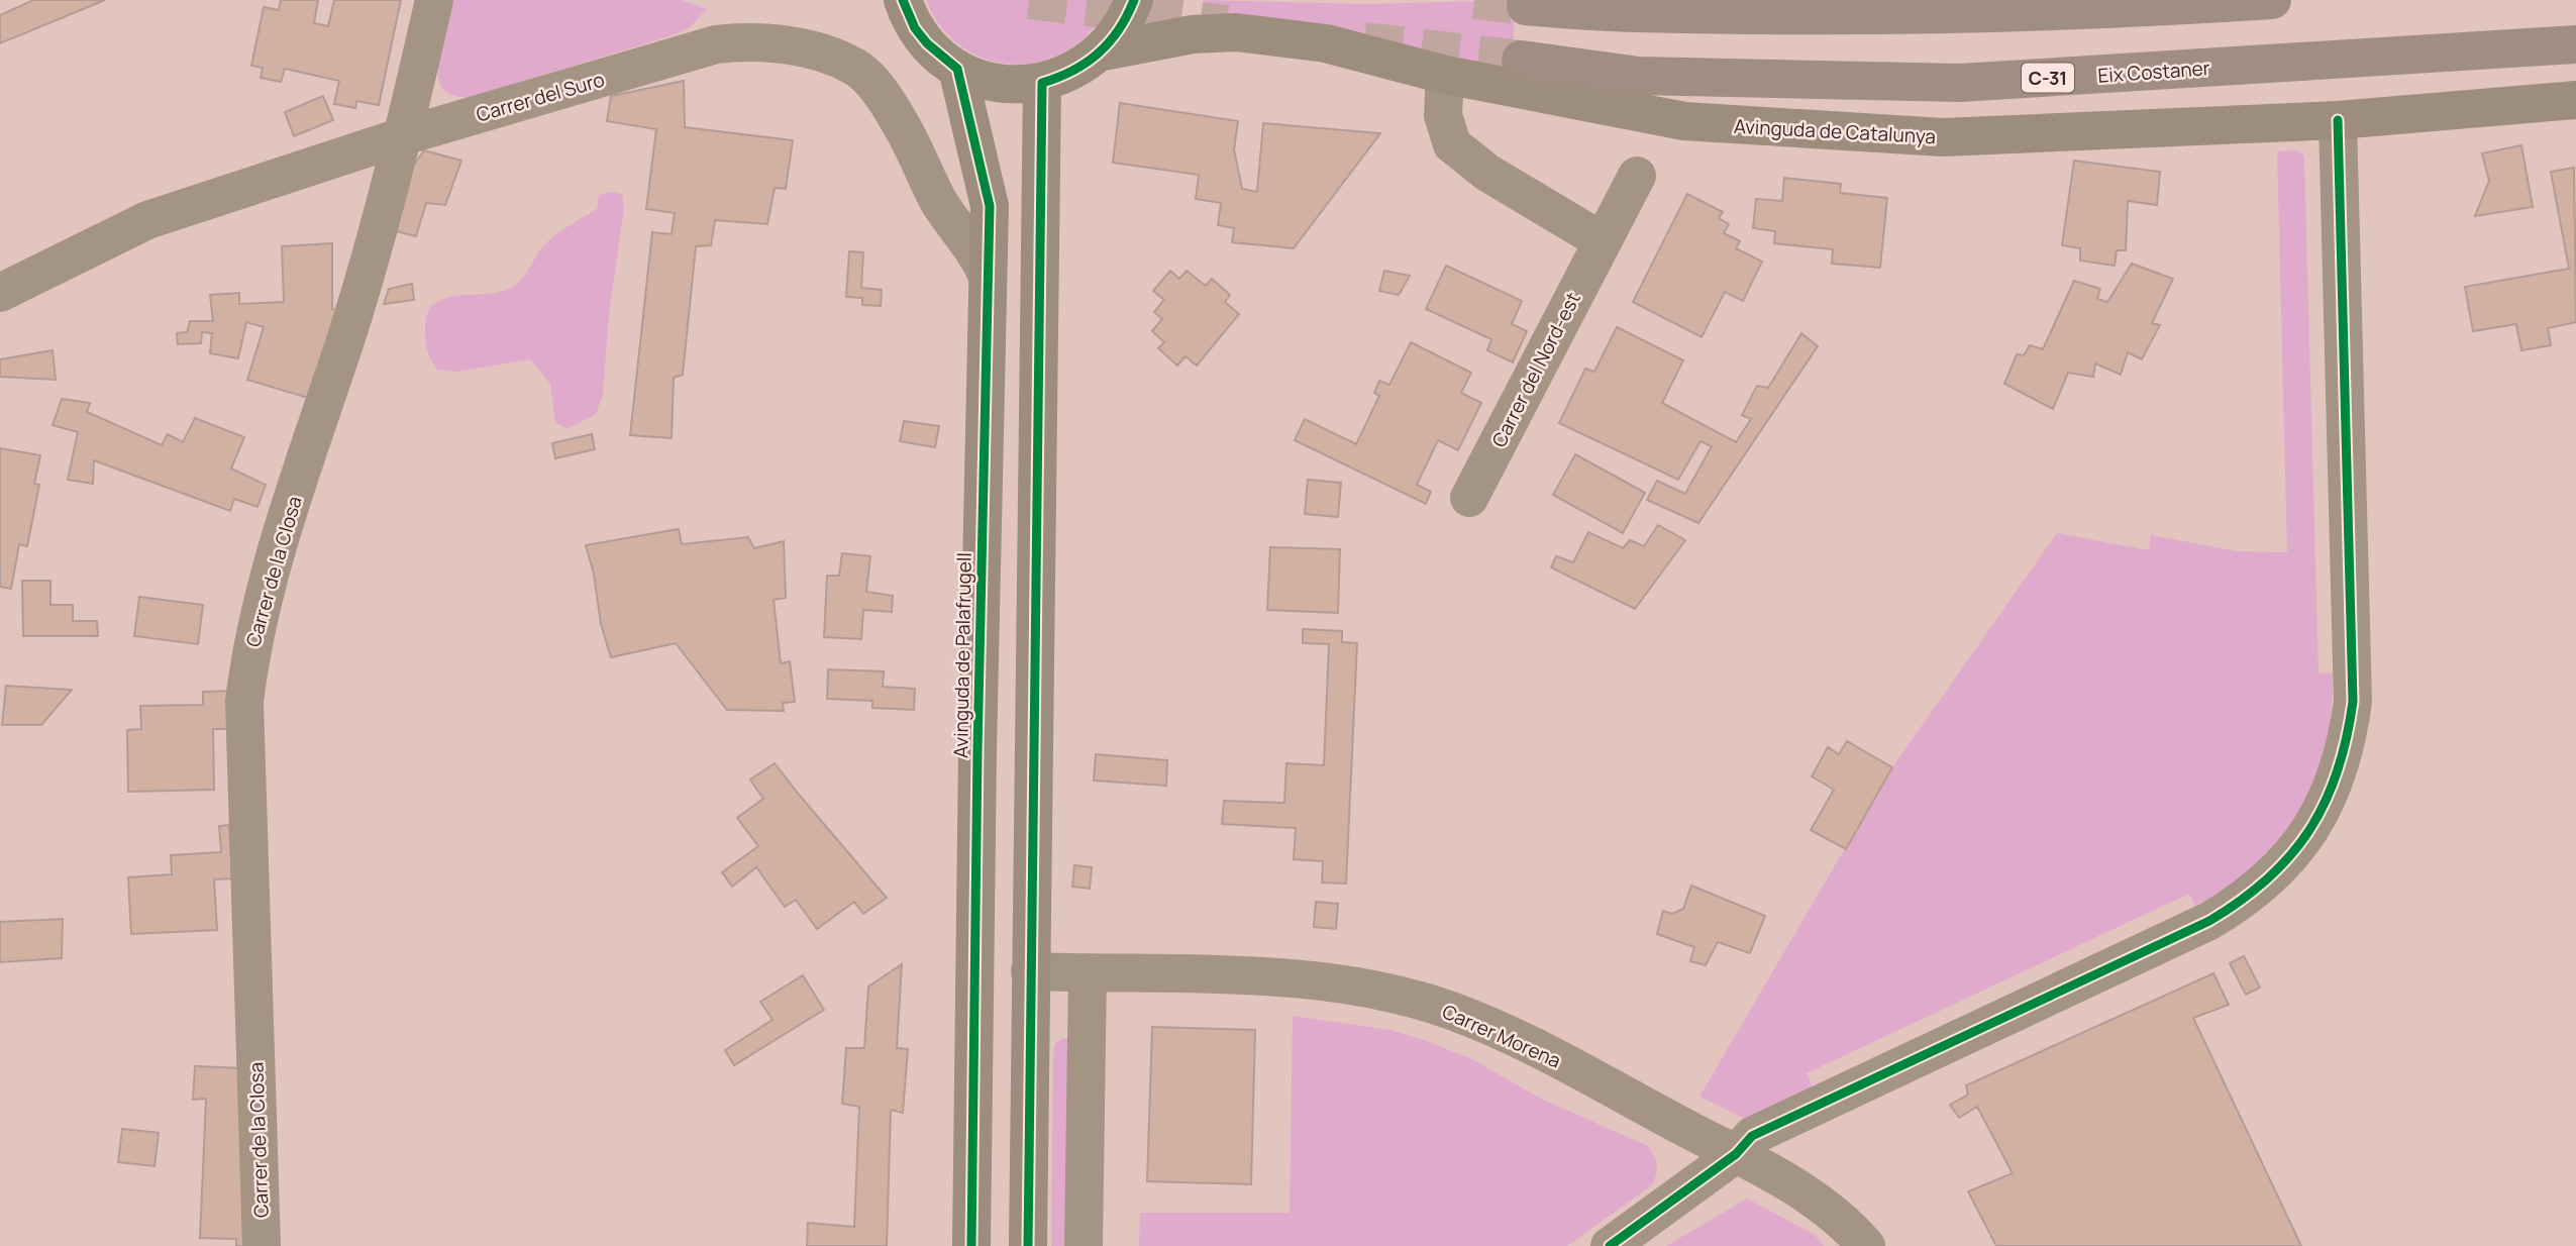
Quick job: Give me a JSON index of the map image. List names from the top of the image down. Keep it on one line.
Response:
{"streets":{"highway":["Eix Costaner","C-31"],"main road":["Avinguda de Catalunya","Avinguda de Palafrugell"],"street":["Carrer del Suro","Carrer del Nord-est","Carrer de la Closa","Carrer Morena"]},"crossings":[["Carrer del Suro","Carrer de la Closa"],["Carrer del Suro","Avinguda de Palafrugell"]]}
